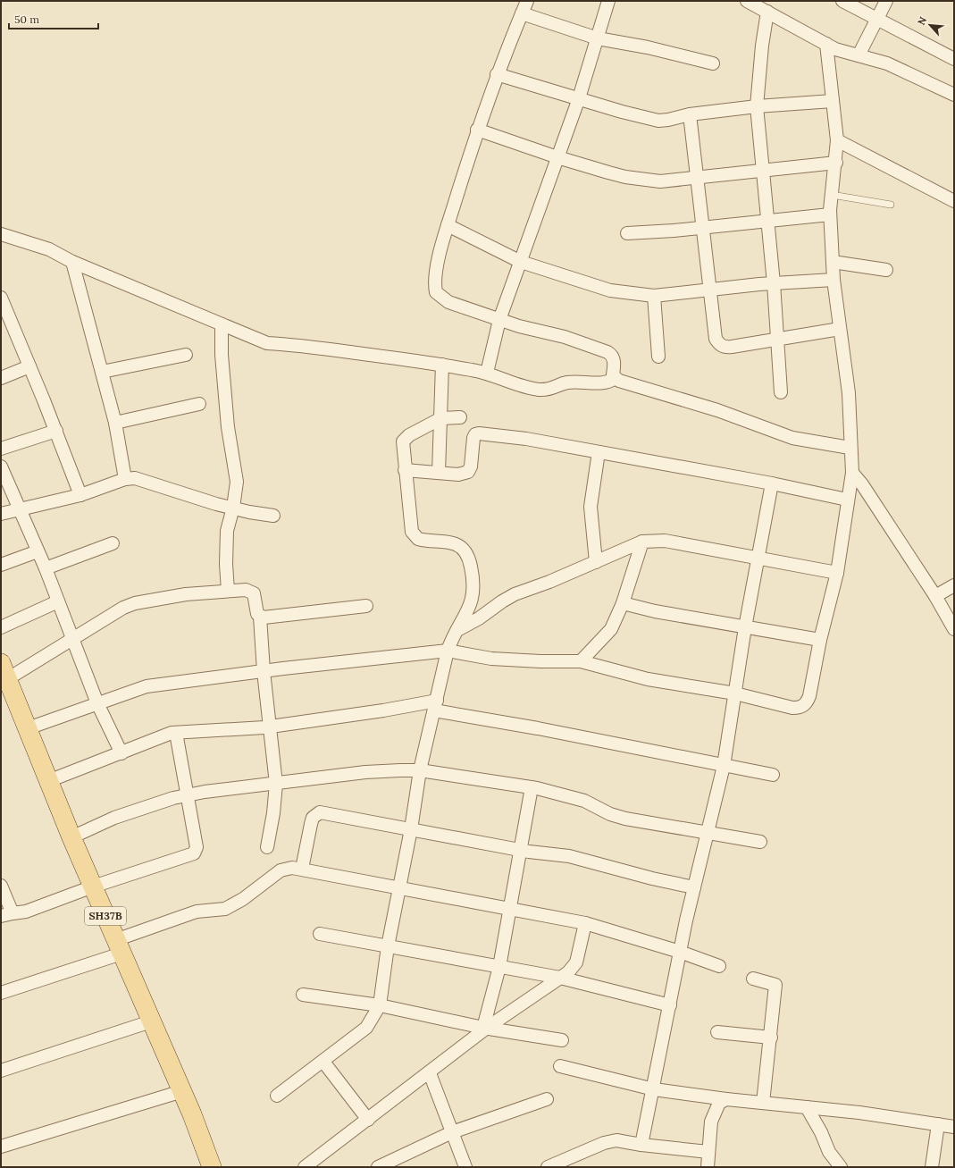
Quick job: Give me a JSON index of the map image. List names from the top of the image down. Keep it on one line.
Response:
{"streets":{"main road":["SH37B"]},"scale_bar":"50 m","north":"top left"}
